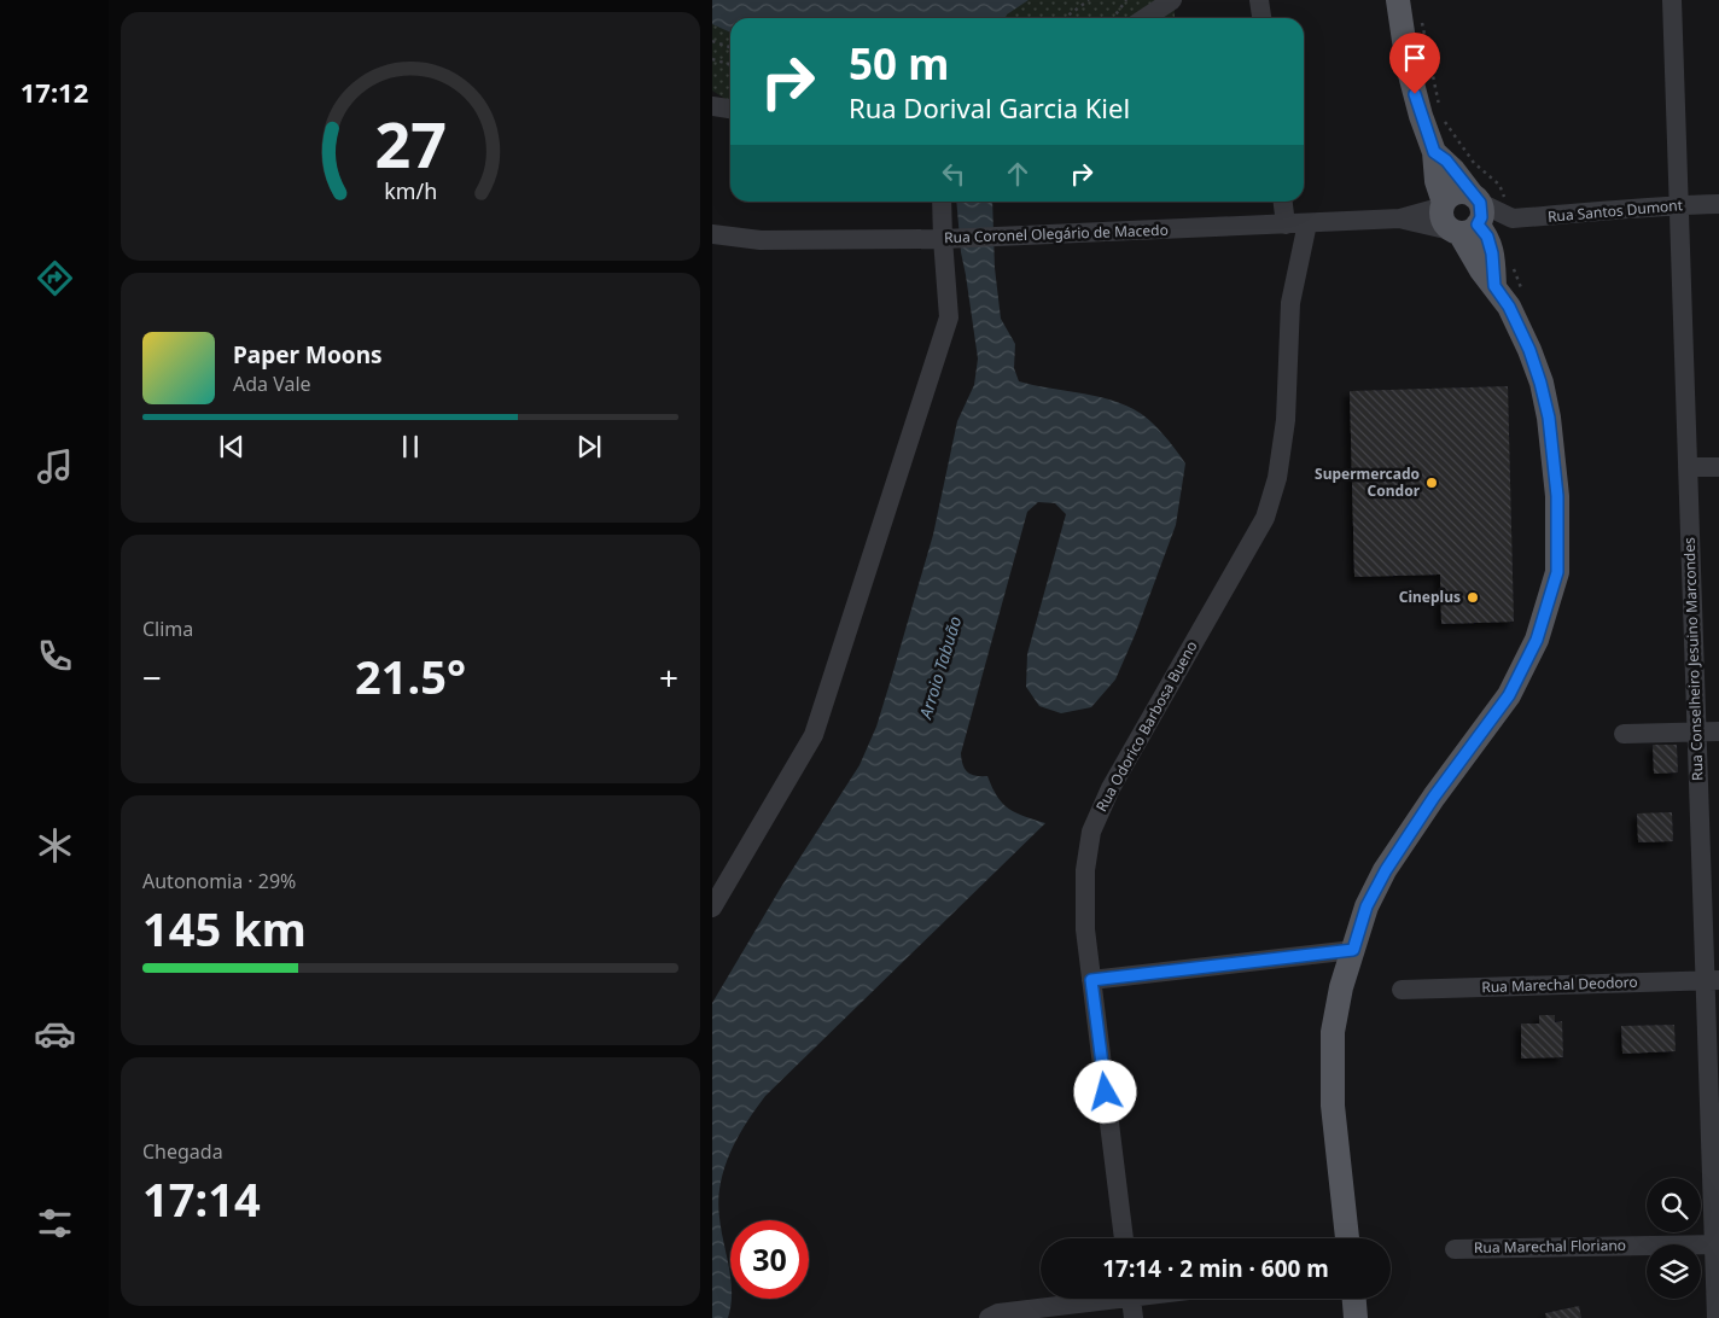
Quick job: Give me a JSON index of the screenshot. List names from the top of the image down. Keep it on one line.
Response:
{"streets":{"street":["Rua Santos Dumont","Rua Coronel Olegário de Macedo","Rua Conselheiro Jesuino Marcondes","Rua Odorico Barbosa Bueno","Rua Marechal Deodoro","Rua Marechal Floriano"]},"crossings":[["Rua Santos Dumont","Rua Conselheiro Jesuino Marcondes"],["Rua Coronel Olegário de Macedo","Rua Odorico Barbosa Bueno"],["Rua Conselheiro Jesuino Marcondes","Rua Marechal Deodoro"],["Rua Conselheiro Jesuino Marcondes","Rua Marechal Floriano"]],"water":["Arroio Tabuão"],"places":["Supermercado Condor","Cineplus"],"page":{"tabs":"17:12","turn":["50 m","Rua Dorival Garcia Kiel"],"song":["Paper Moons","Ada Vale"],"tile":["Clima",["Autonomia · 29%","145 km"],["Chegada","17:14"]],"heat":["−","21.5°","+"],"limit":"30","trip":"17:14 · 2 min · 600 m","gauge":["27","km/h"]}}
